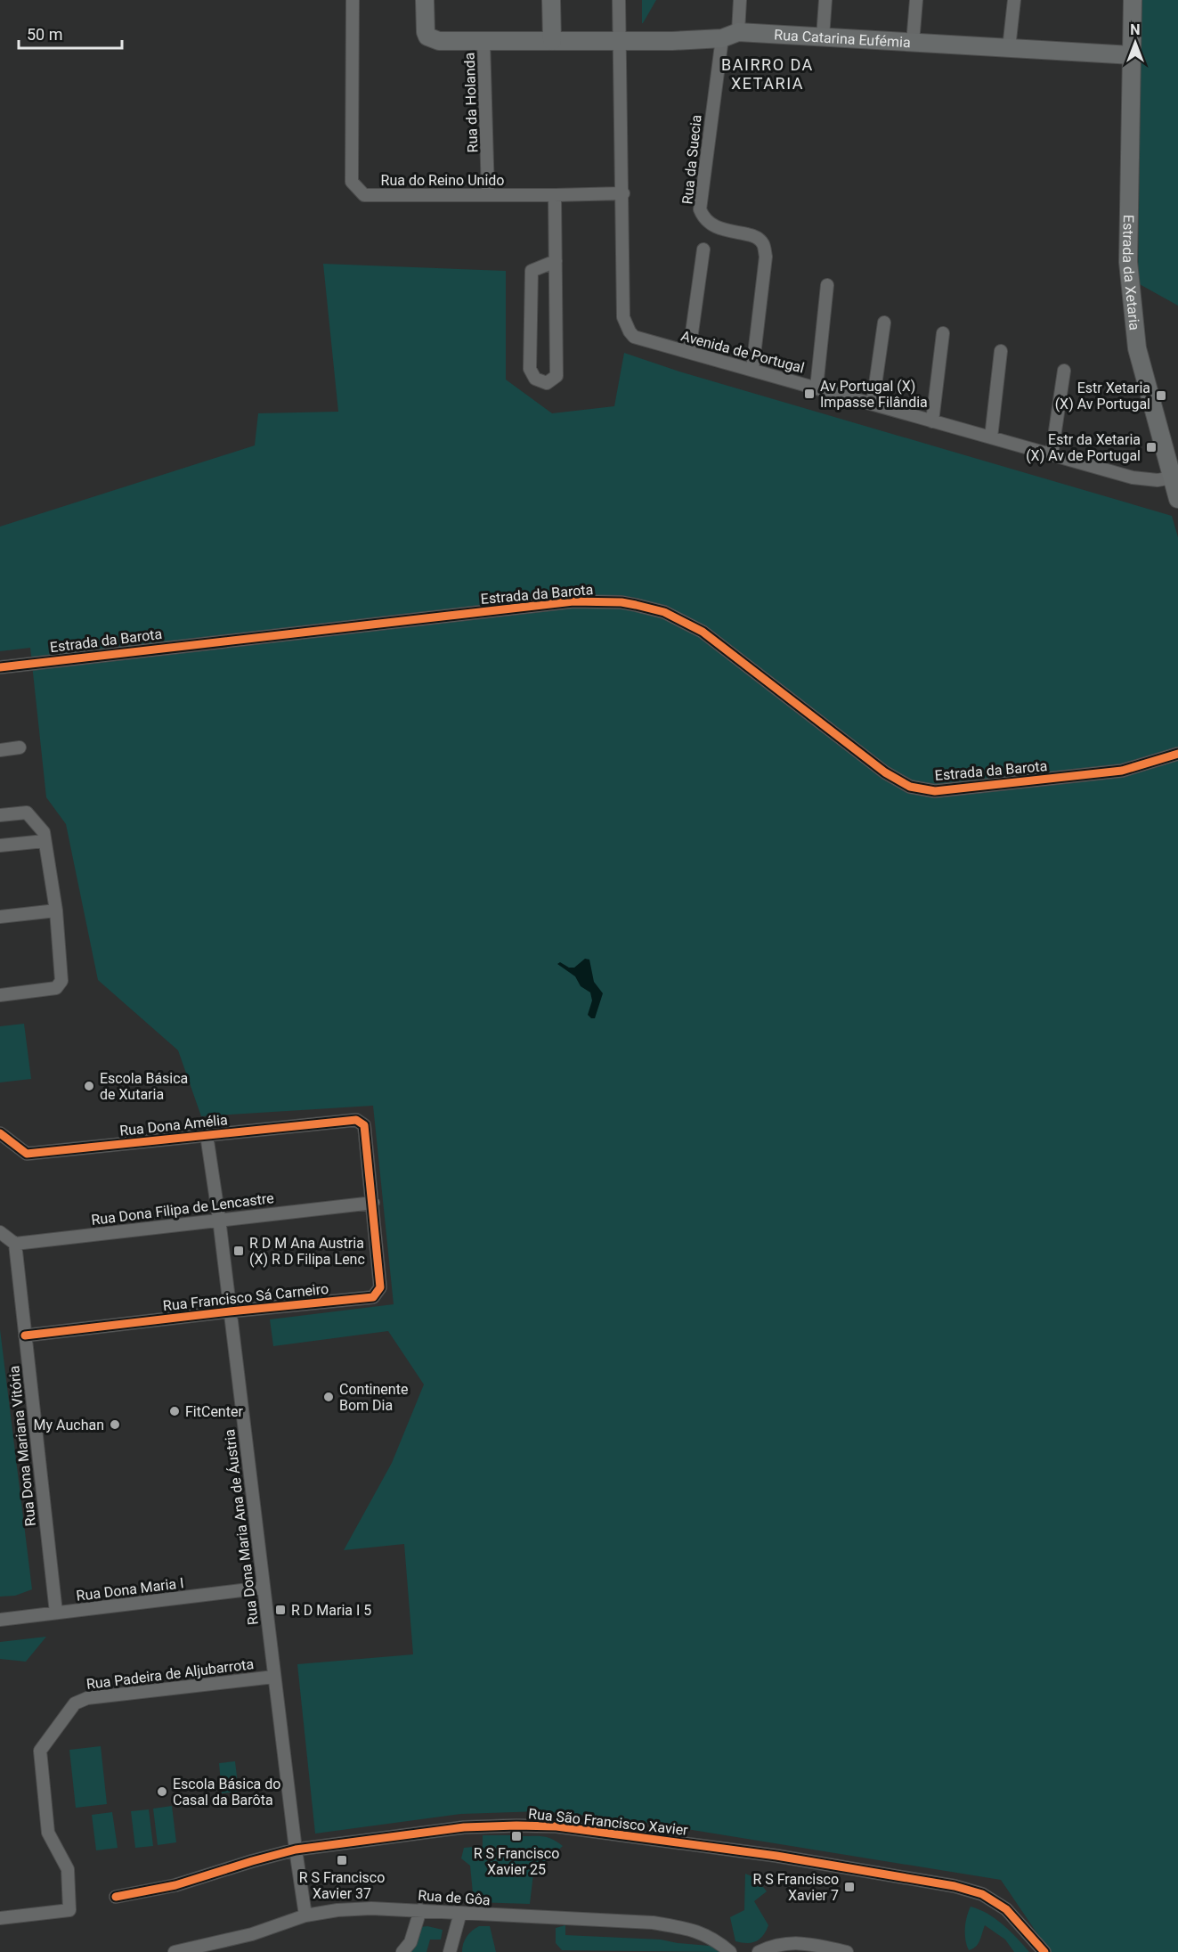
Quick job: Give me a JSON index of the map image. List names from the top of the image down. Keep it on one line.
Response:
{"streets":{"street":["Rua Catarina Eufémia","Rua da Holanda","Rua da Suecia","Rua do Reino Unido","Estrada da Xetaria","Avenida de Portugal","Estrada da Barota","Rua Dona Amélia","Rua Dona Filipa de Lencastre","Rua Francisco Sá Carneiro","Rua Dona Mariana Vitória","Rua Dona Maria Ana de Áustria","Rua Dona Maria I","Rua Padeira de Aljubarrota","Rua São Francisco Xavier","Rua de Gôa"]},"crossings":[["Rua Catarina Eufémia","Rua da Holanda"],["Rua Catarina Eufémia","Rua da Suecia"],["Rua Catarina Eufémia","Estrada da Xetaria"],["Rua Catarina Eufémia","Avenida de Portugal"],["Rua da Holanda","Rua do Reino Unido"],["Rua da Suecia","Avenida de Portugal"],["Rua do Reino Unido","Avenida de Portugal"],["Estrada da Xetaria","Avenida de Portugal"],["Rua Dona Amélia","Rua Francisco Sá Carneiro"],["Rua Dona Amélia","Rua Dona Maria Ana de Áustria"],["Rua Dona Filipa de Lencastre","Rua Francisco Sá Carneiro"],["Rua Dona Filipa de Lencastre","Rua Dona Mariana Vitória"],["Rua Dona Filipa de Lencastre","Rua Dona Maria Ana de Áustria"],["Rua Francisco Sá Carneiro","Rua Dona Mariana Vitória"],["Rua Francisco Sá Carneiro","Rua Dona Maria Ana de Áustria"],["Rua Dona Mariana Vitória","Rua Dona Maria I"],["Rua Dona Maria Ana de Áustria","Rua Dona Maria I"],["Rua Dona Maria Ana de Áustria","Rua Padeira de Aljubarrota"],["Rua Dona Maria Ana de Áustria","Rua São Francisco Xavier"],["Rua Dona Maria Ana de Áustria","Rua de Gôa"]],"districts":["BAIRRO DA XETARIA"],"places":{"transit":["Av Portugal (X) Impasse Filândia","Estr Xetaria (X) Av Portugal","Estr da Xetaria (X) Av de Portugal","R D M Ana Austria (X) R D Filipa Lenc","R D Maria I 5","R S Francisco Xavier 25","R S Francisco Xavier 37","R S Francisco Xavier 7"],"other":["Escola Básica de Xutaria","Continente Bom Dia","FitCenter","My Auchan","Escola Básica do Casal da Barôta"]},"scale_bar":"50 m","north":"top"}
